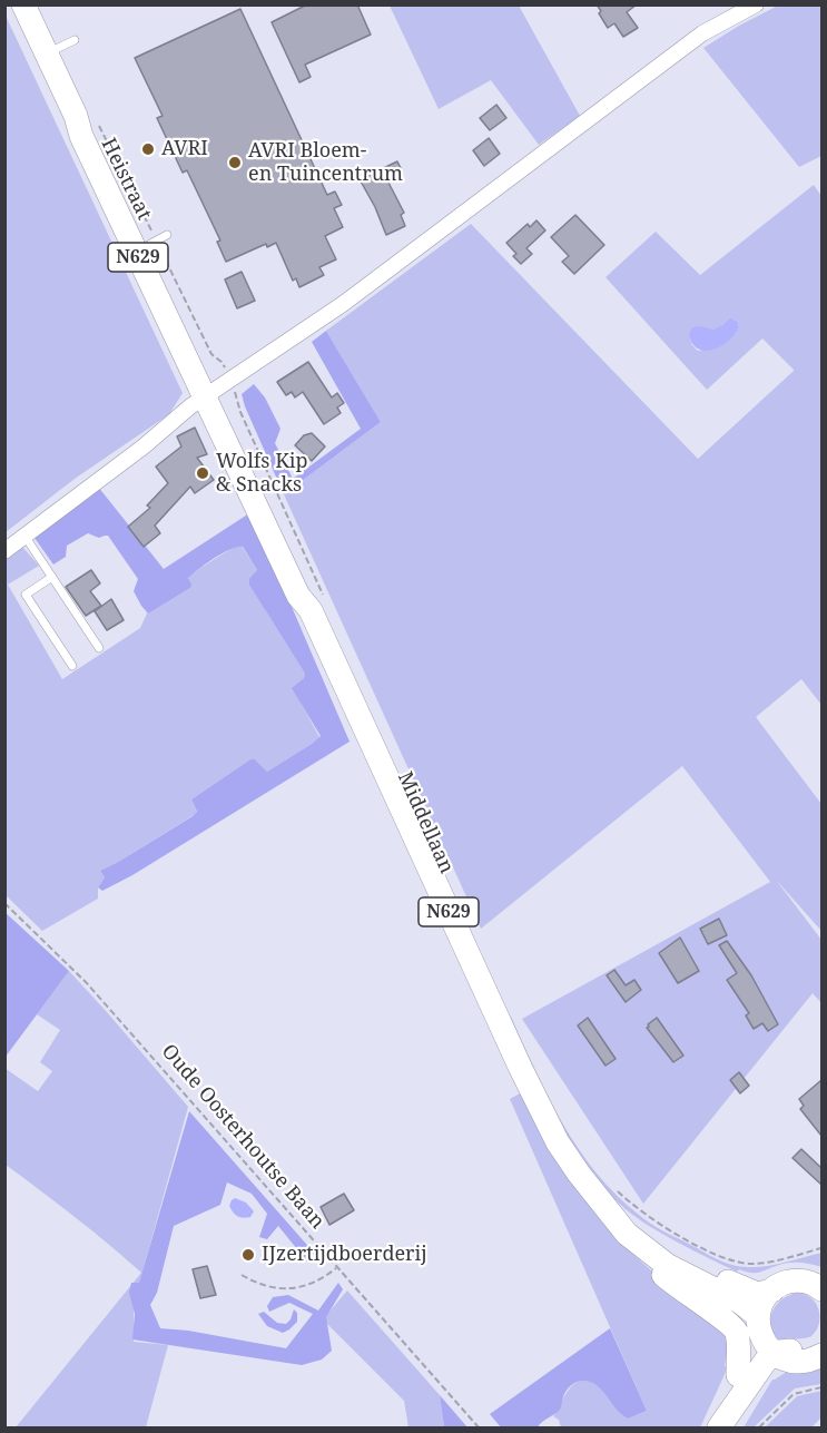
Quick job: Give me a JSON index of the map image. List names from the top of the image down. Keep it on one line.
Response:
{"streets":{"main road":["Heistraat","N629","Middellaan"],"path":["Oude Oosterhoutse Baan"]},"crossings":[["Heistraat","Middellaan"]],"places":["AVRI","AVRI Bloem- en Tuincentrum","Wolfs Kip & Snacks","IJzertijdboerderij"]}
